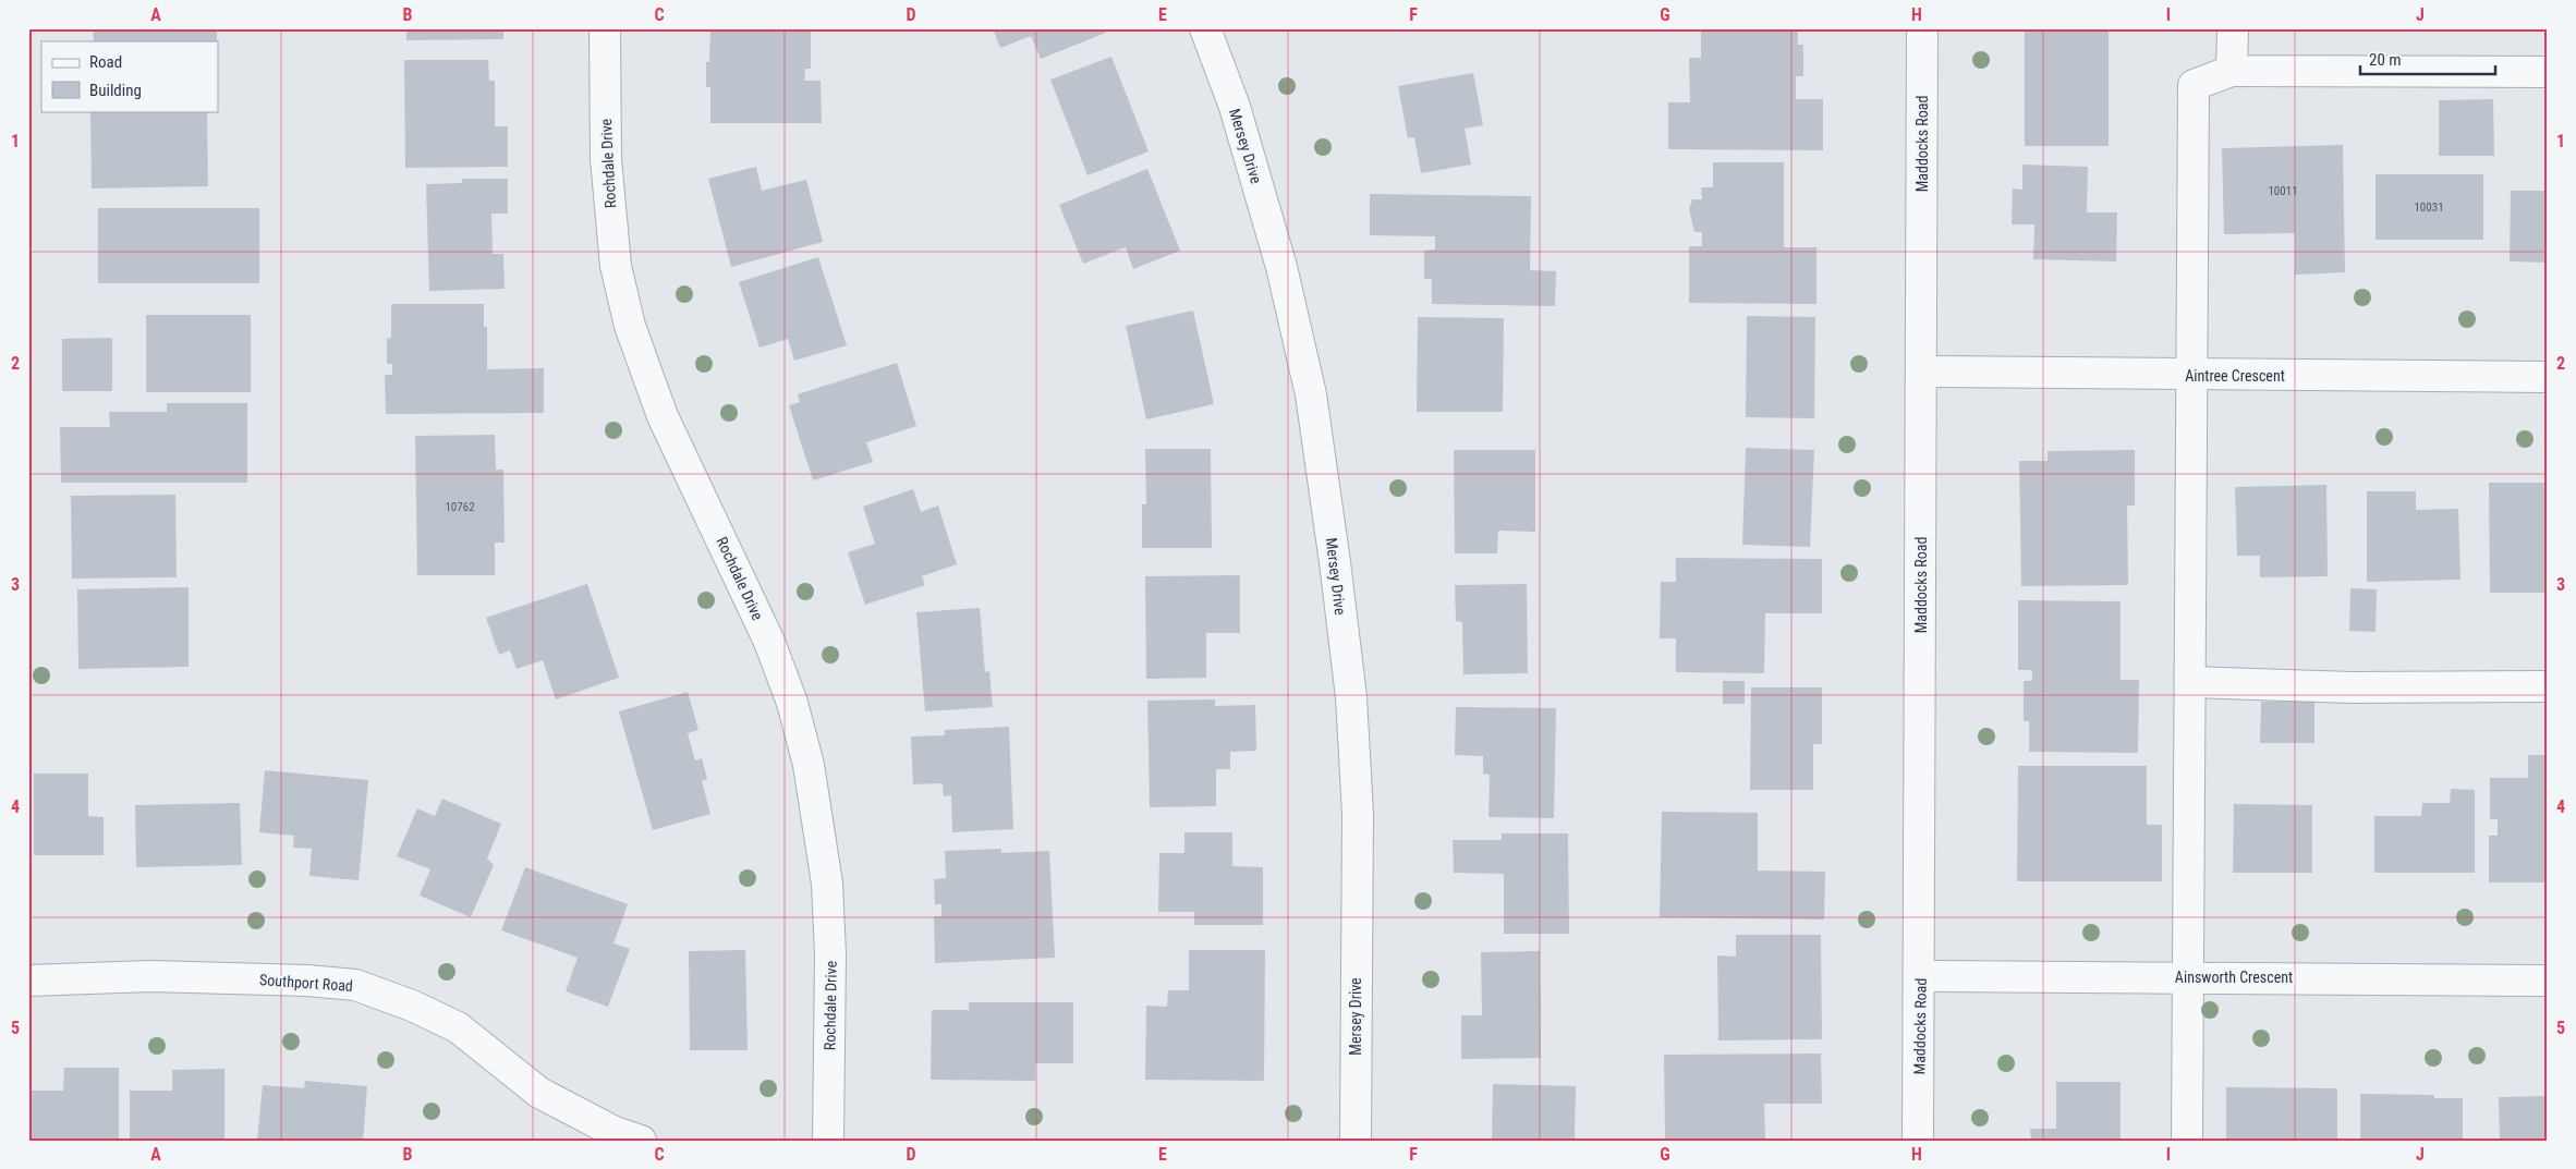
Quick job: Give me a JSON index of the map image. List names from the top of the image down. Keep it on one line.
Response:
{"streets":{"street":["Maddocks Road","Mersey Drive","Rochdale Drive","Aintree Crescent","Ainsworth Crescent","Southport Road"]},"crossings":[["Maddocks Road","Aintree Crescent"],["Maddocks Road","Ainsworth Crescent"]],"house_numbers":["10011","10031","10762"],"legend":["Road","Building"],"scale_bar":"20 m","grid":{"columns":["A","B","C","D","E","F","G","H","I","J"],"rows":["1","2","3","4","5"]}}
